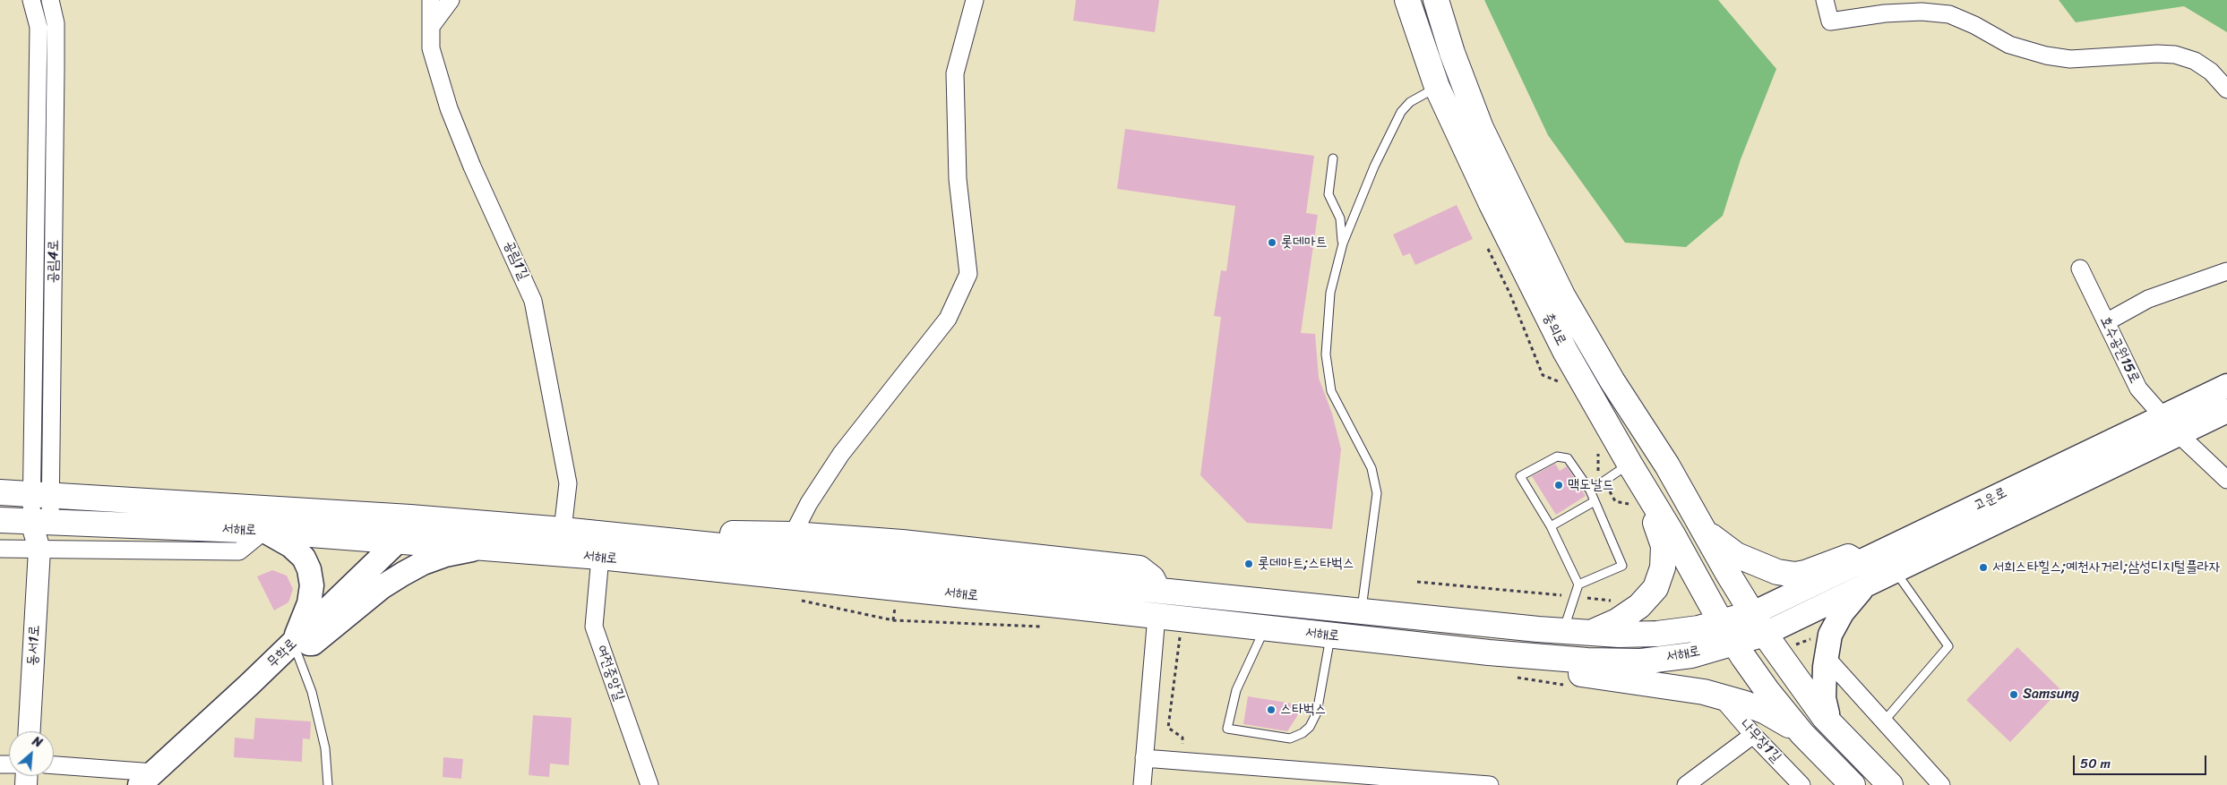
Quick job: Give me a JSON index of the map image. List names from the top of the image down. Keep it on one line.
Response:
{"streets":{"main road":["충의로","고운로","서해로","무학로"],"street":["공림1길","공림4로","호수공원15로","동서1로","여전중앙길","나무장1길"]},"crossings":[["공림1길","서해로"],["공림4로","서해로"],["공림4로","동서1로"],["충의로","고운로"],["충의로","서해로"],["호수공원15로","고운로"],["고운로","서해로"],["서해로","동서1로"],["서해로","무학로"],["서해로","여전중앙길"]],"places":["롯데마트","맥도날드","롯데마트;스타벅스","서희스타힐스;예천사거리;삼성디지털플라자","Samsung","스타벅스"],"scale_bar":"50 m","north":"top right"}
